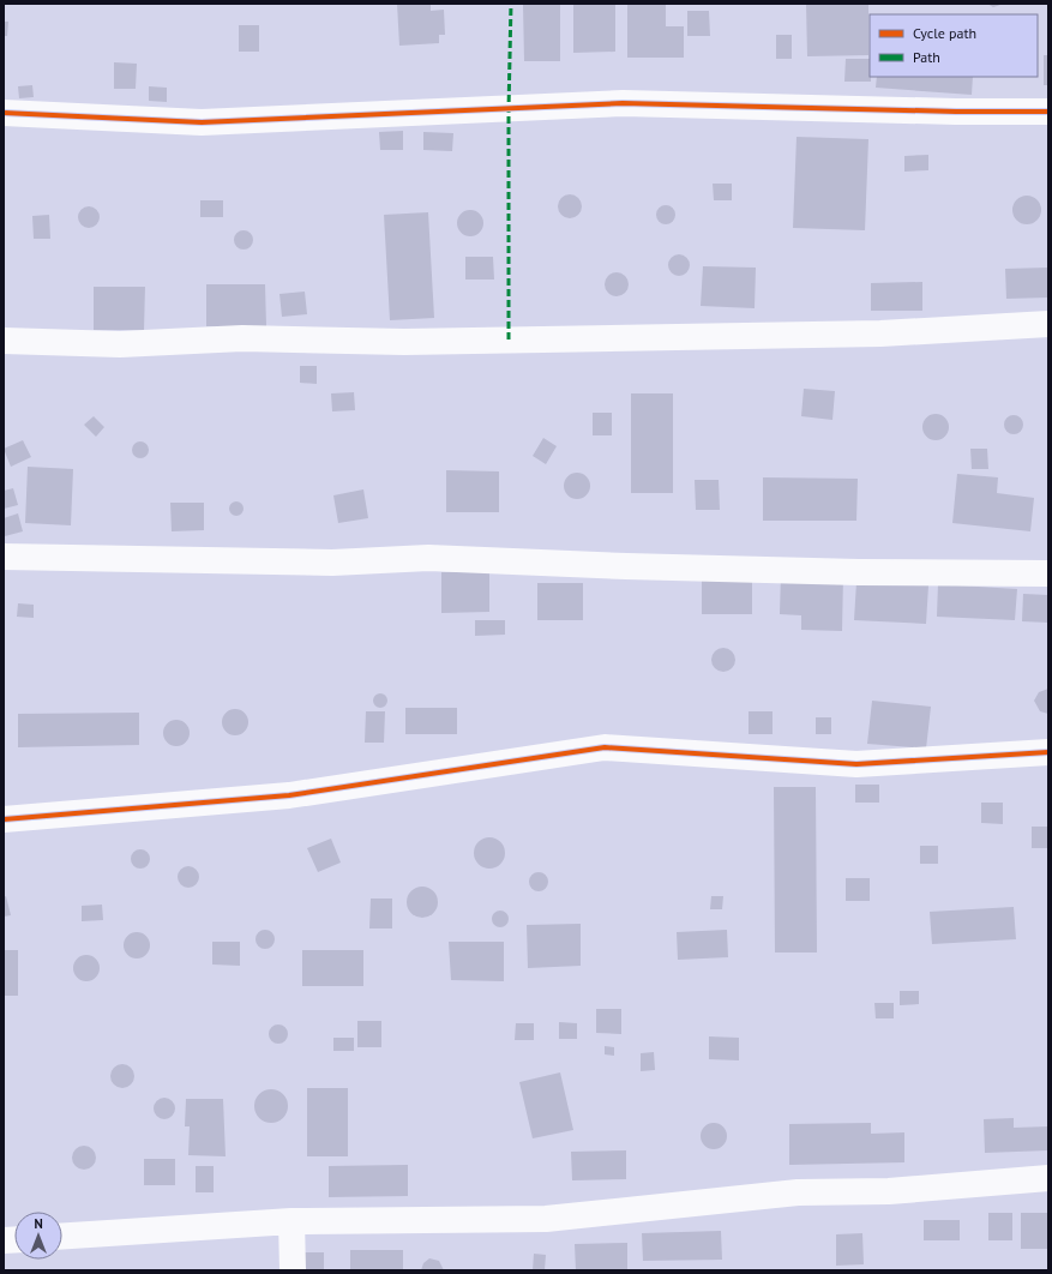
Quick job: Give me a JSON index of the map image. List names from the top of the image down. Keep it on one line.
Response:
{"legend":["Cycle path","Path"],"north":"top"}
